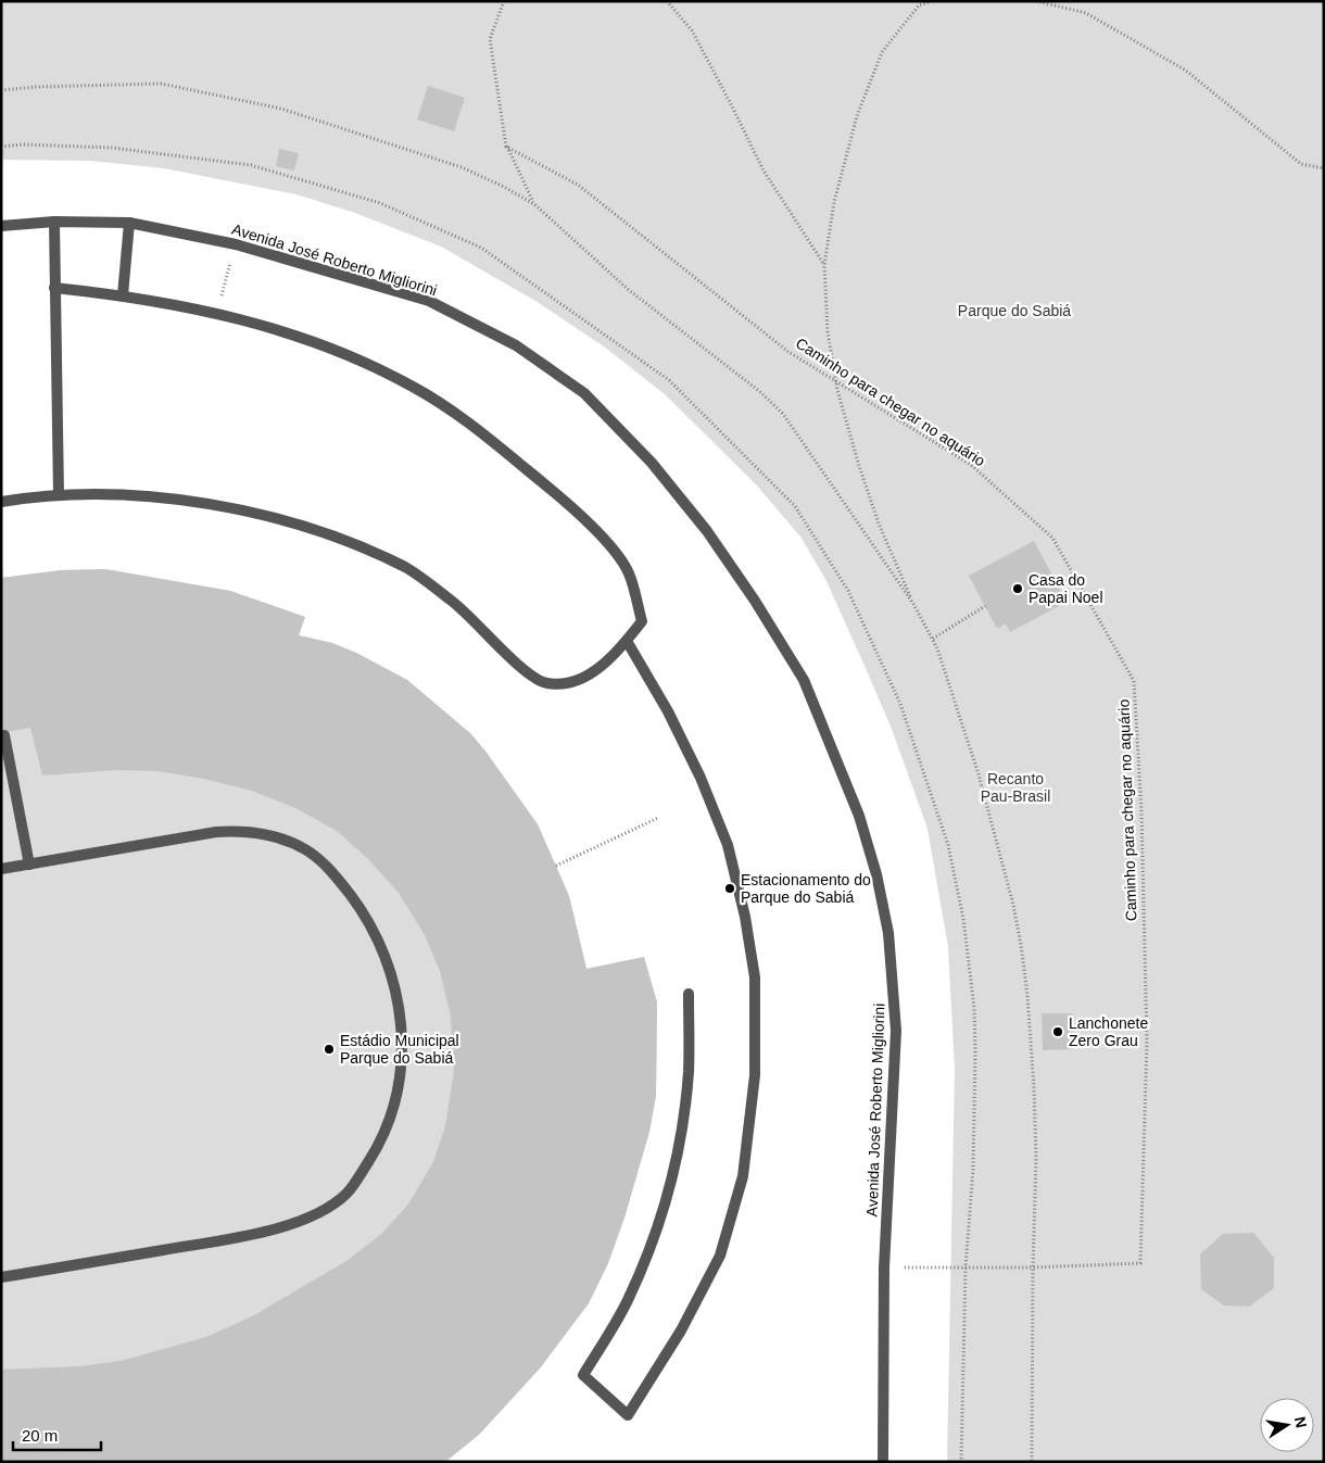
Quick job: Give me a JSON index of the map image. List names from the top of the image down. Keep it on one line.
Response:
{"streets":{"street":["Avenida José Roberto Migliorini"],"path":["Caminho para chegar no aquário"]},"parks":["Parque do Sabiá","Recanto Pau-Brasil"],"places":["Casa do Papai Noel","Estacionamento do Parque do Sabiá","Lanchonete Zero Grau","Estádio Municipal Parque do Sabiá"],"scale_bar":"20 m","north":"right"}
